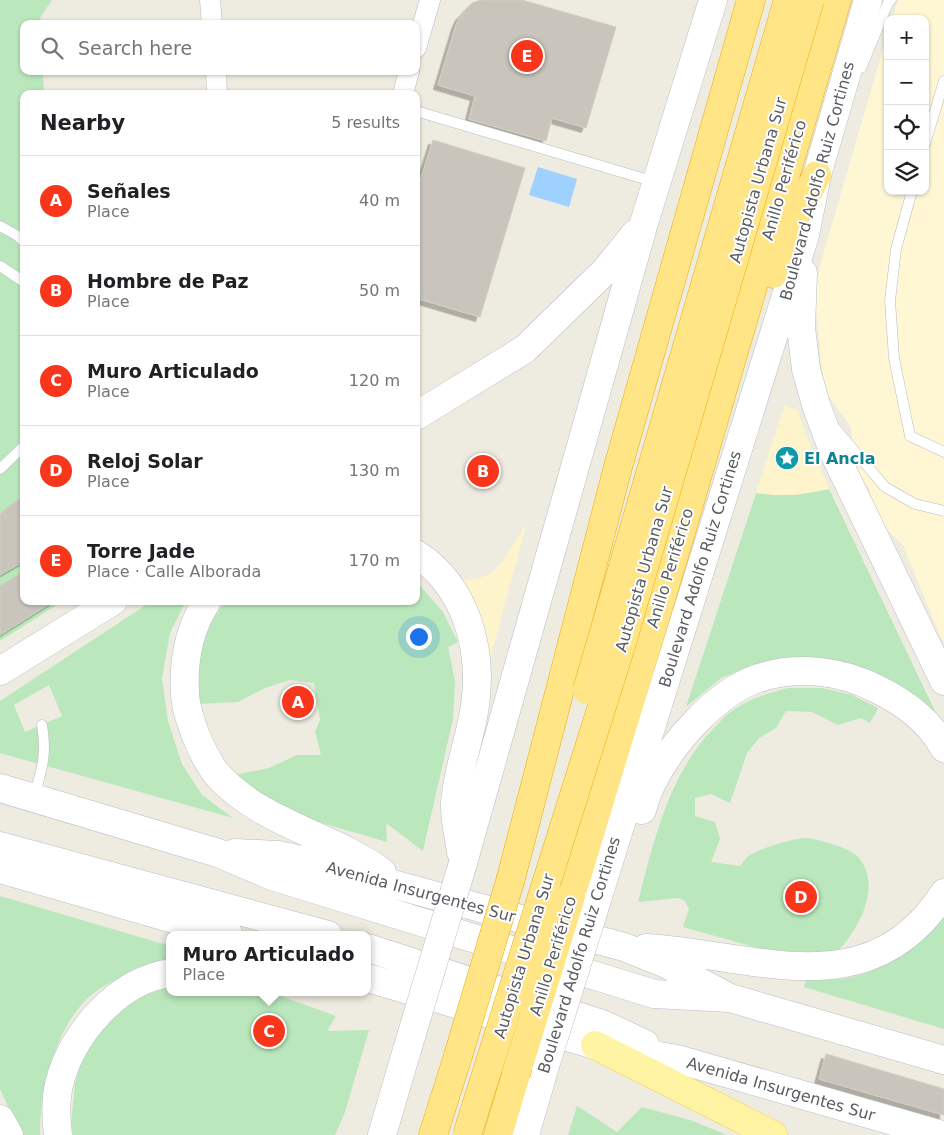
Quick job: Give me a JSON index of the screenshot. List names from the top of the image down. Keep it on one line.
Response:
{"streets":{"highway":["Autopista Urbana Sur","Anillo Periférico"],"main road":["Boulevard Adolfo Ruiz Cortines","Avenida Insurgentes Sur"]},"crossings":[["Anillo Periférico","Boulevard Adolfo Ruiz Cortines"]],"places":{"place":["El Ancla"]},"page":{"map_buttons":["+","−"],"search":"Search here","pins":["E","B","A","D","C"],"heading":["Nearby","5 results"],"list":[{"mark":"A","name":"Señales","note":"Place","value":"40 m"},{"mark":"B","name":"Hombre de Paz","note":"Place","value":"50 m"},{"mark":"C","name":"Muro Articulado","note":"Place","value":"120 m"},{"mark":"D","name":"Reloj Solar","note":"Place","value":"130 m"},{"mark":"E","name":"Torre Jade","note":"Place · Calle Alborada","value":"170 m"}],"popup":["Muro Articulado","Place"]}}
